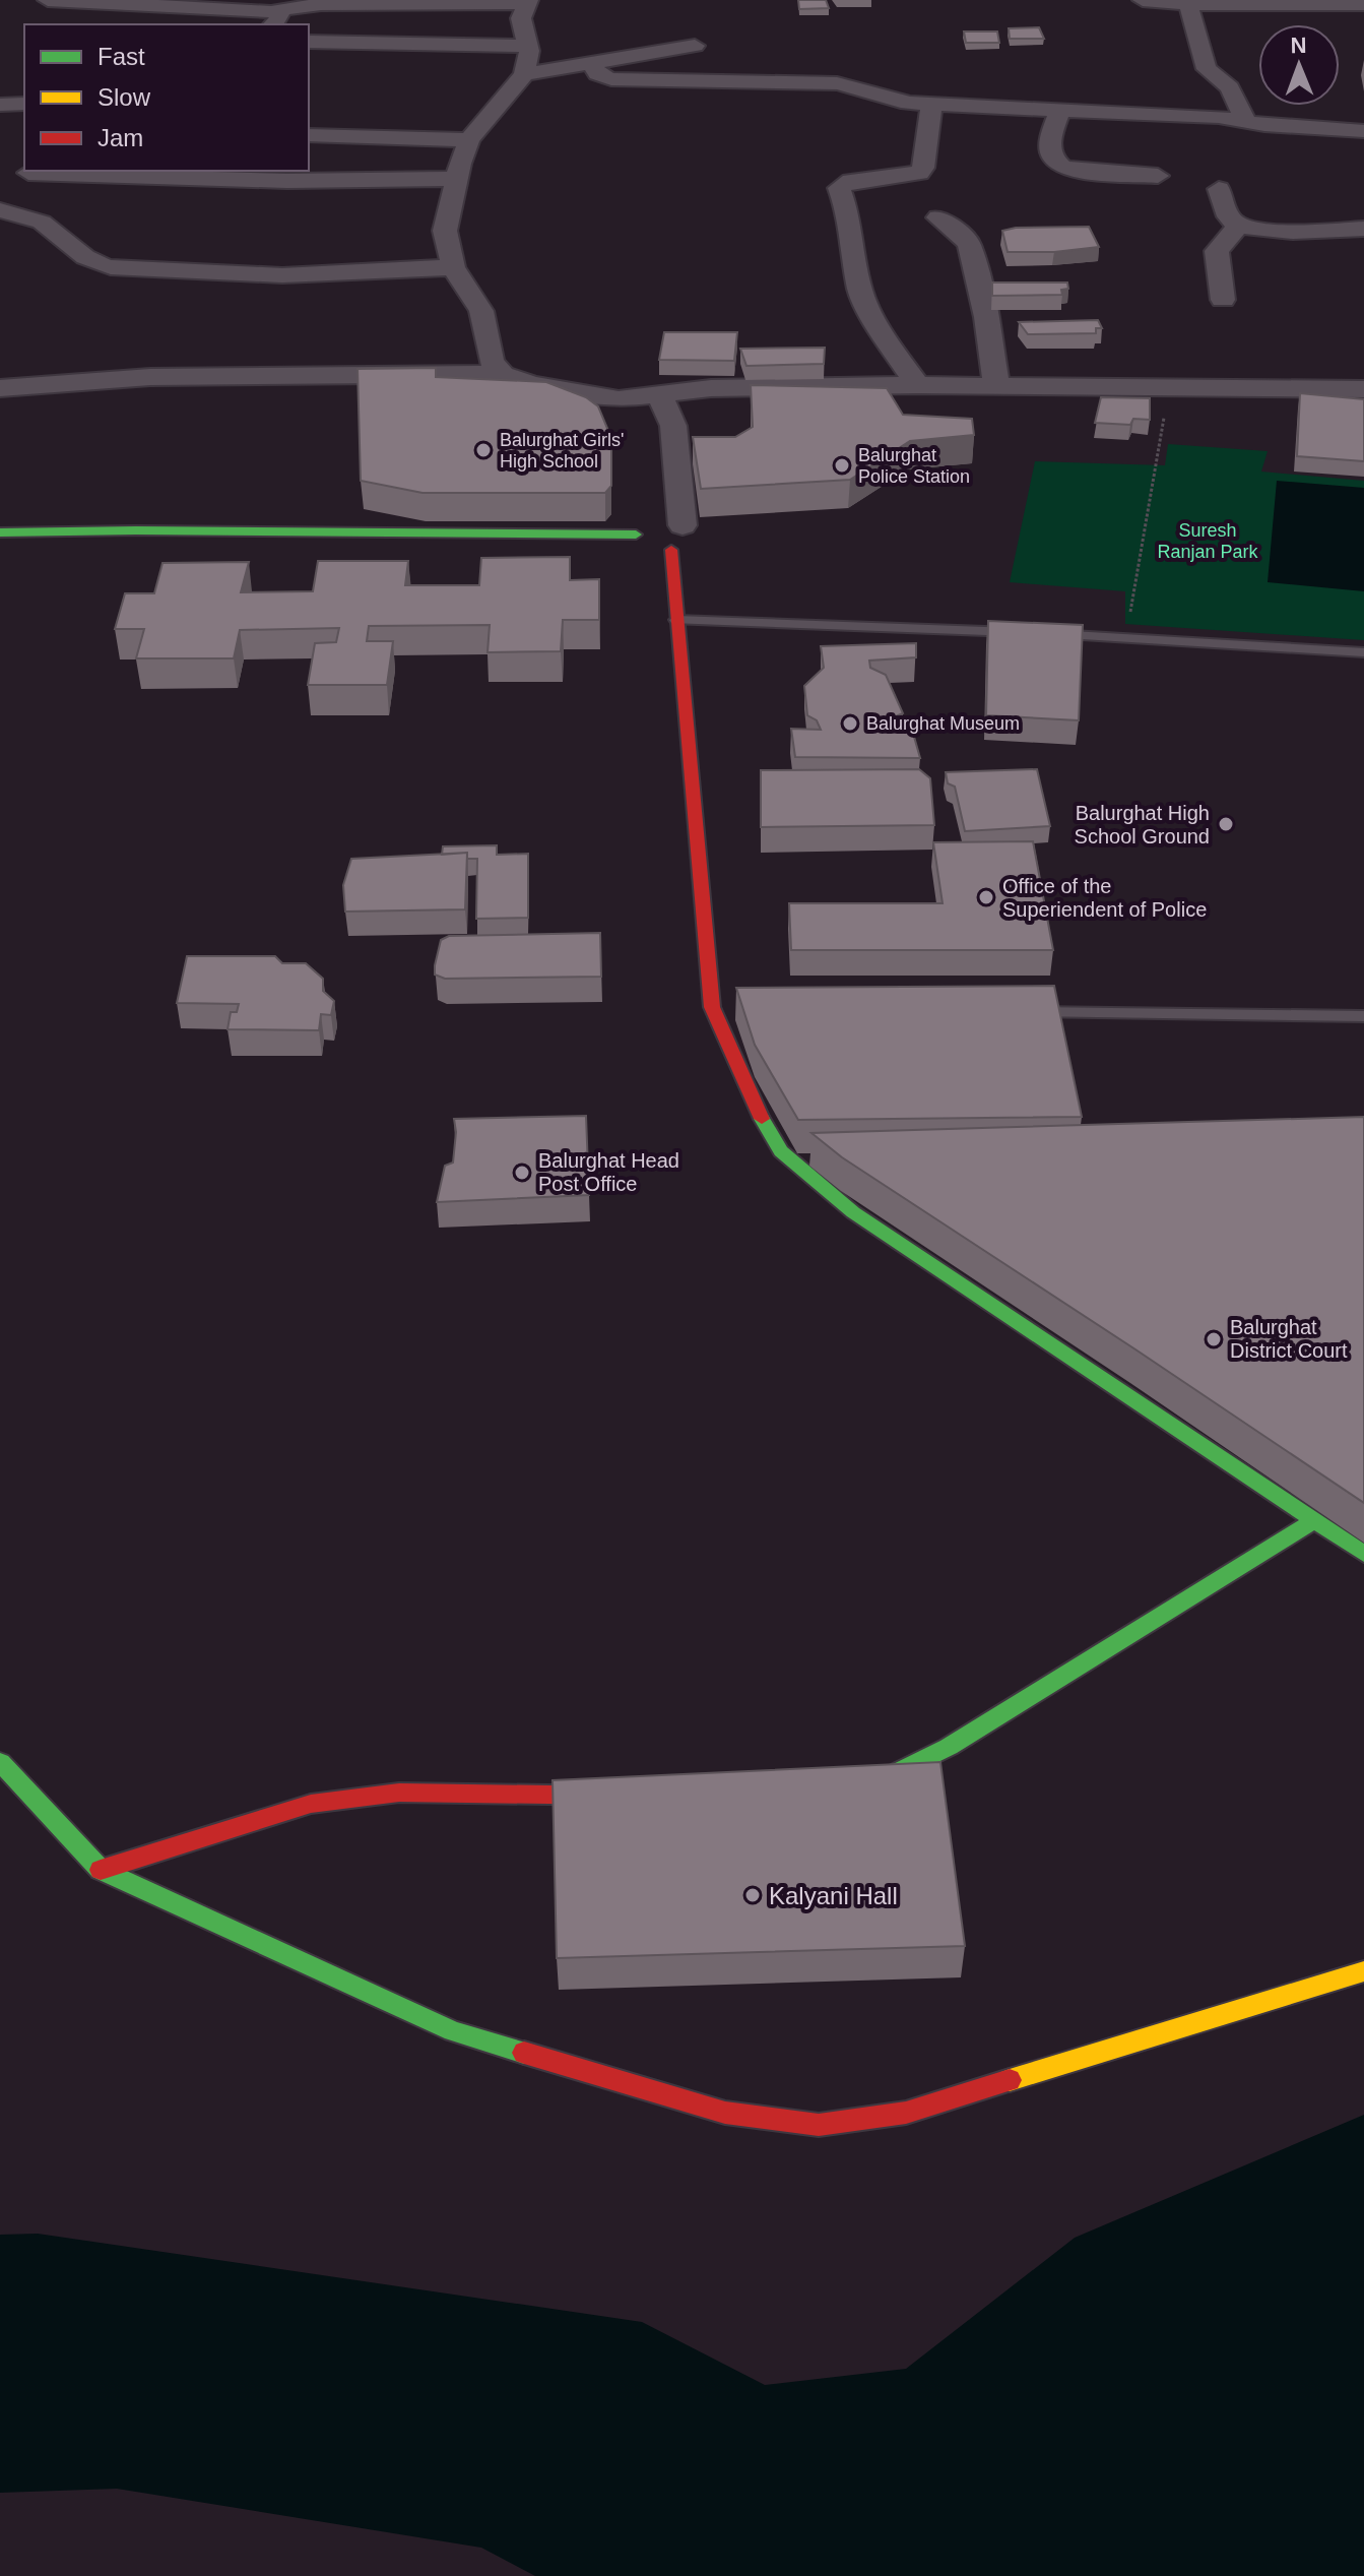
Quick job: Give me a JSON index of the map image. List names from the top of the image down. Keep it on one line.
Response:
{"parks":["Suresh Ranjan Park"],"places":["Balurghat Girls' High School","Balurghat Police Station","Balurghat Museum","Balurghat High School Ground","Office of the Superiendent of Police","Balurghat Head Post Office","Balurghat District Court","Kalyani Hall"],"legend":["Fast","Slow","Jam"],"north":"top"}
